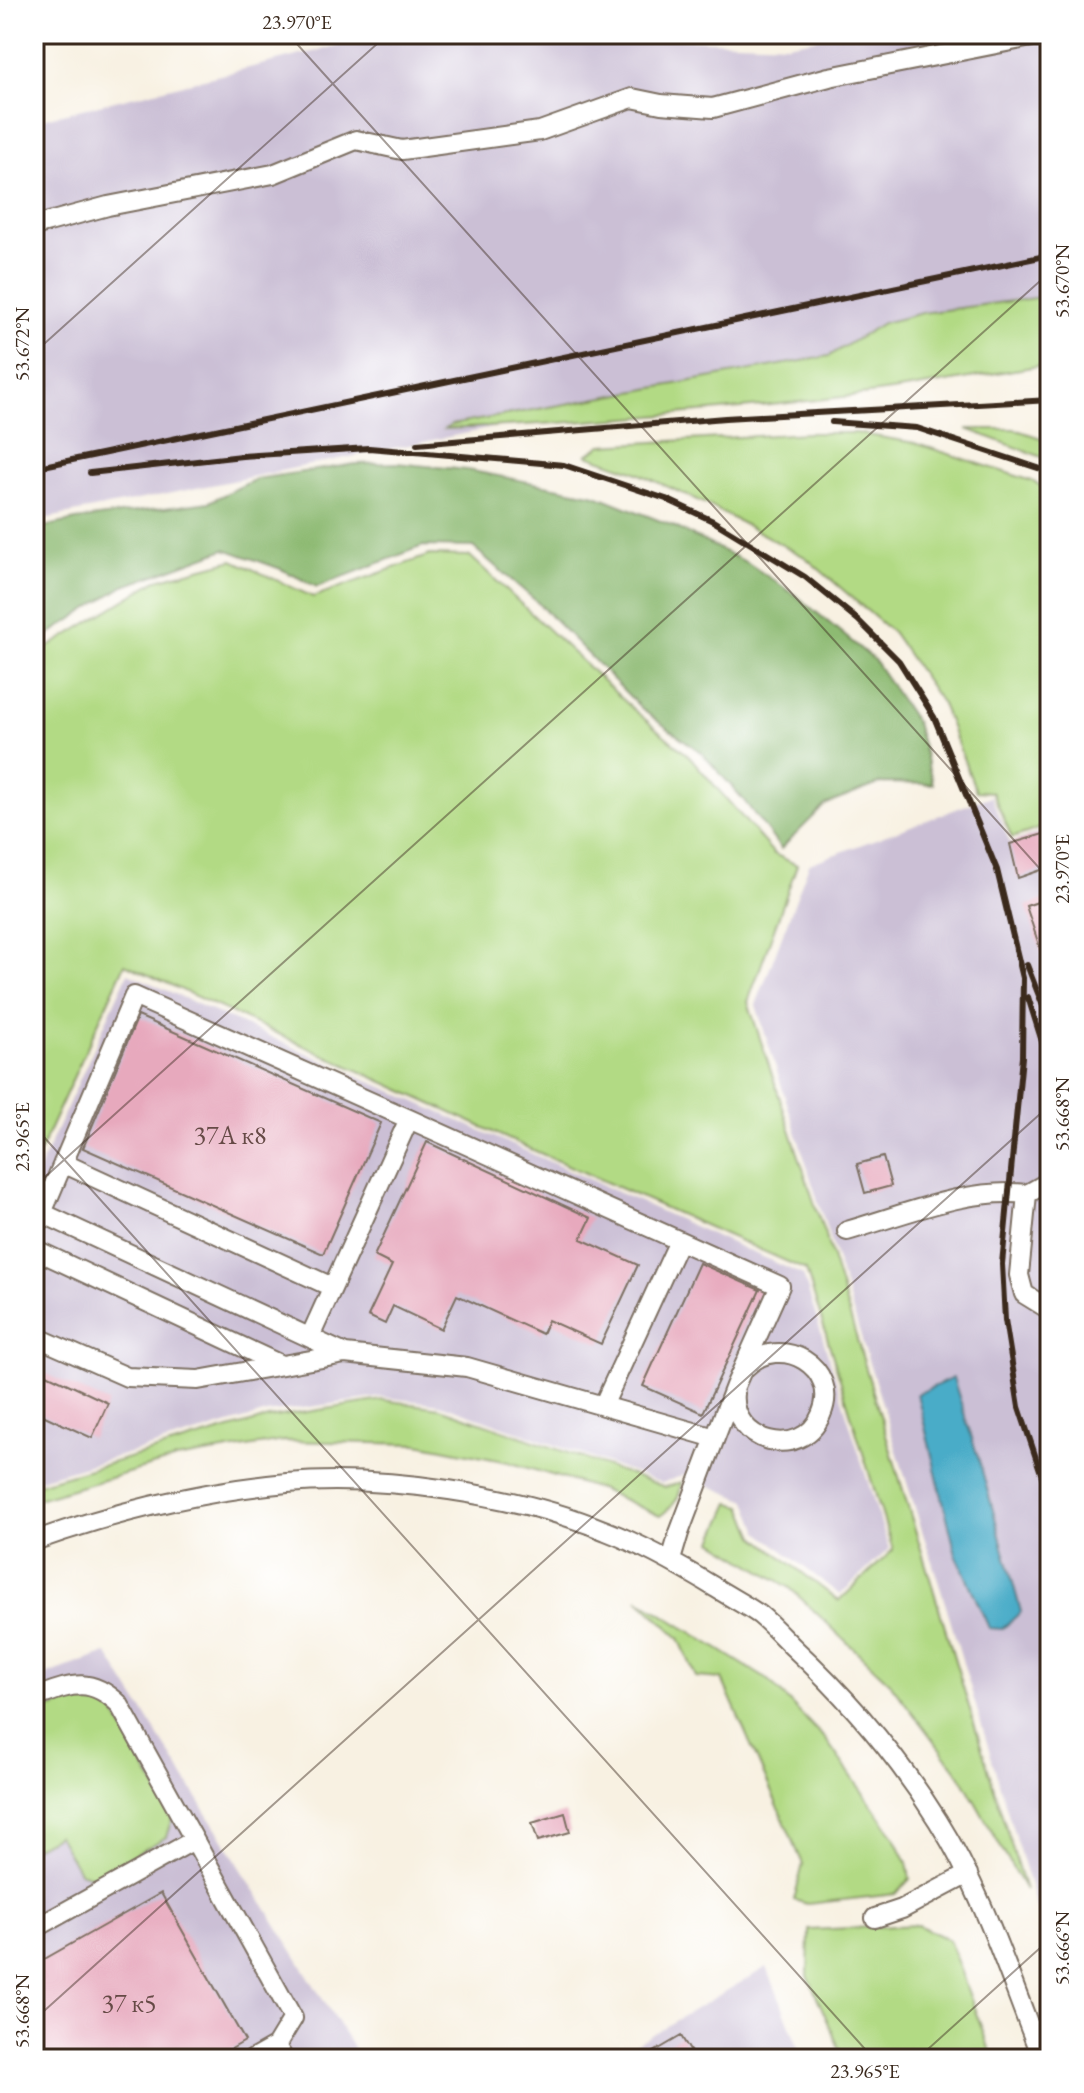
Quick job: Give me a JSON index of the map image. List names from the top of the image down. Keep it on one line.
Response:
{"house_numbers":["37А к8","37 к5"],"coordinates":["23.970°E","53.670°N","53.672°N","53.668°N","23.965°E","53.666°N"]}
